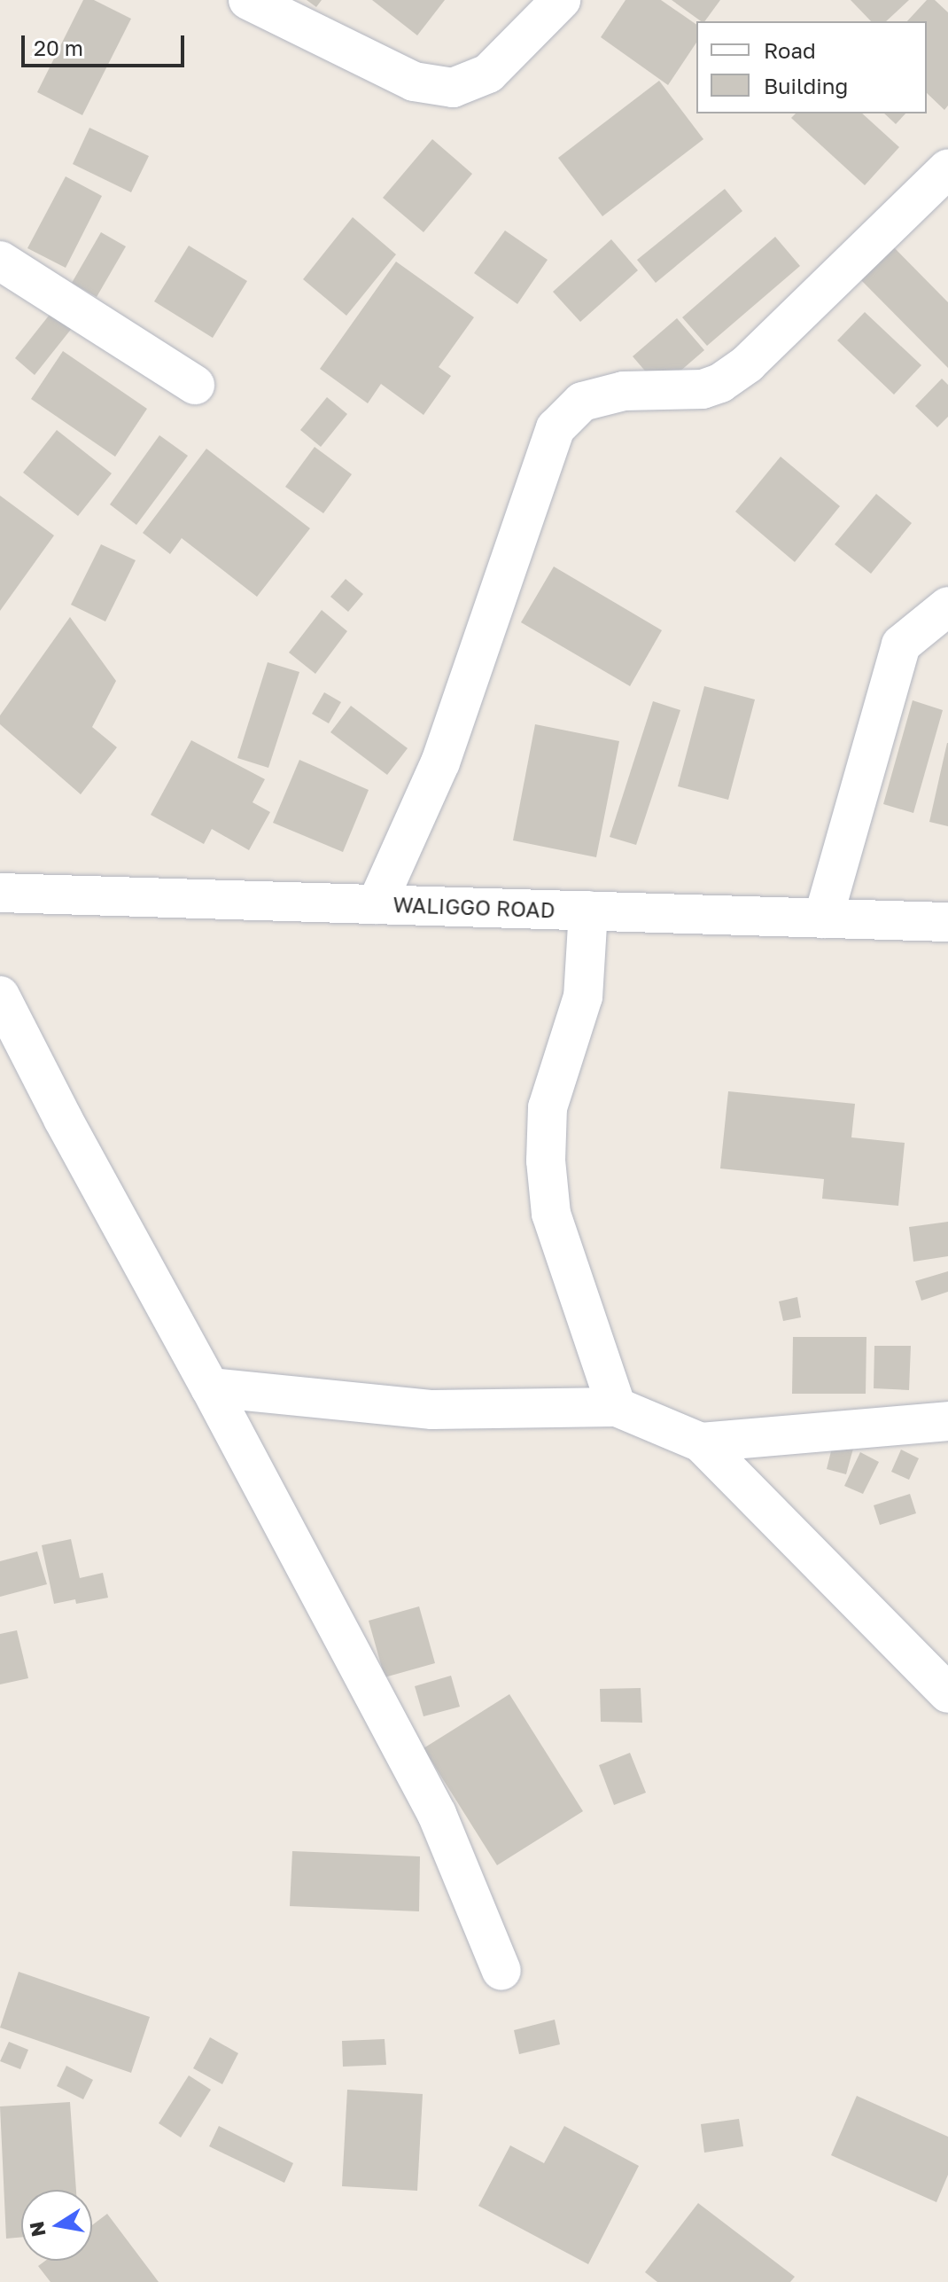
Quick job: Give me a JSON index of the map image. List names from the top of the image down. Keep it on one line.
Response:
{"streets":{"street":["WALIGGO ROAD"]},"legend":["Road","Building"],"scale_bar":"20 m","north":"left"}
